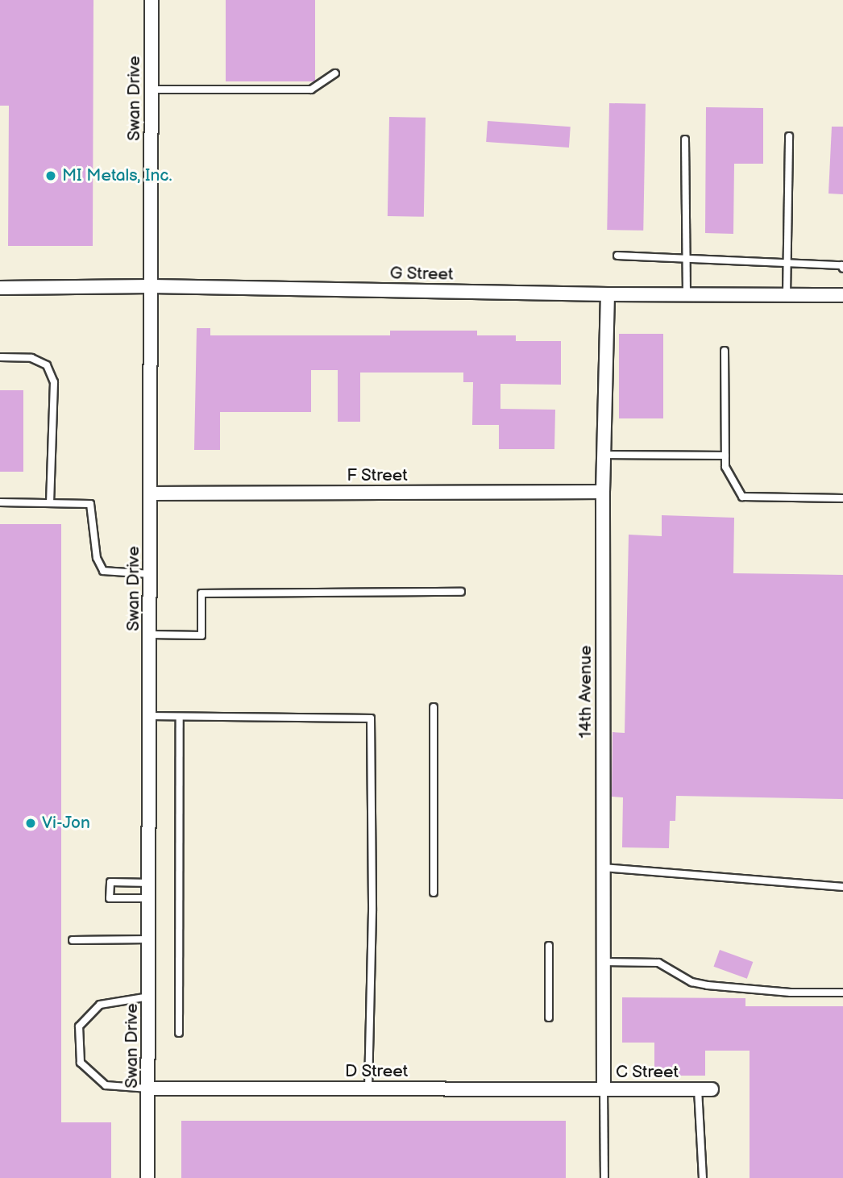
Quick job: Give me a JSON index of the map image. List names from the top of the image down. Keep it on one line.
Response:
{"streets":{"street":["Swan Drive","G Street","F Street","14th Avenue","D Street","C Street"]},"crossings":[["Swan Drive","G Street"],["Swan Drive","F Street"],["Swan Drive","D Street"],["G Street","14th Avenue"],["F Street","14th Avenue"],["14th Avenue","D Street"],["14th Avenue","C Street"],["D Street","C Street"]],"places":["MI Metals, Inc.","Vi-Jon"]}
